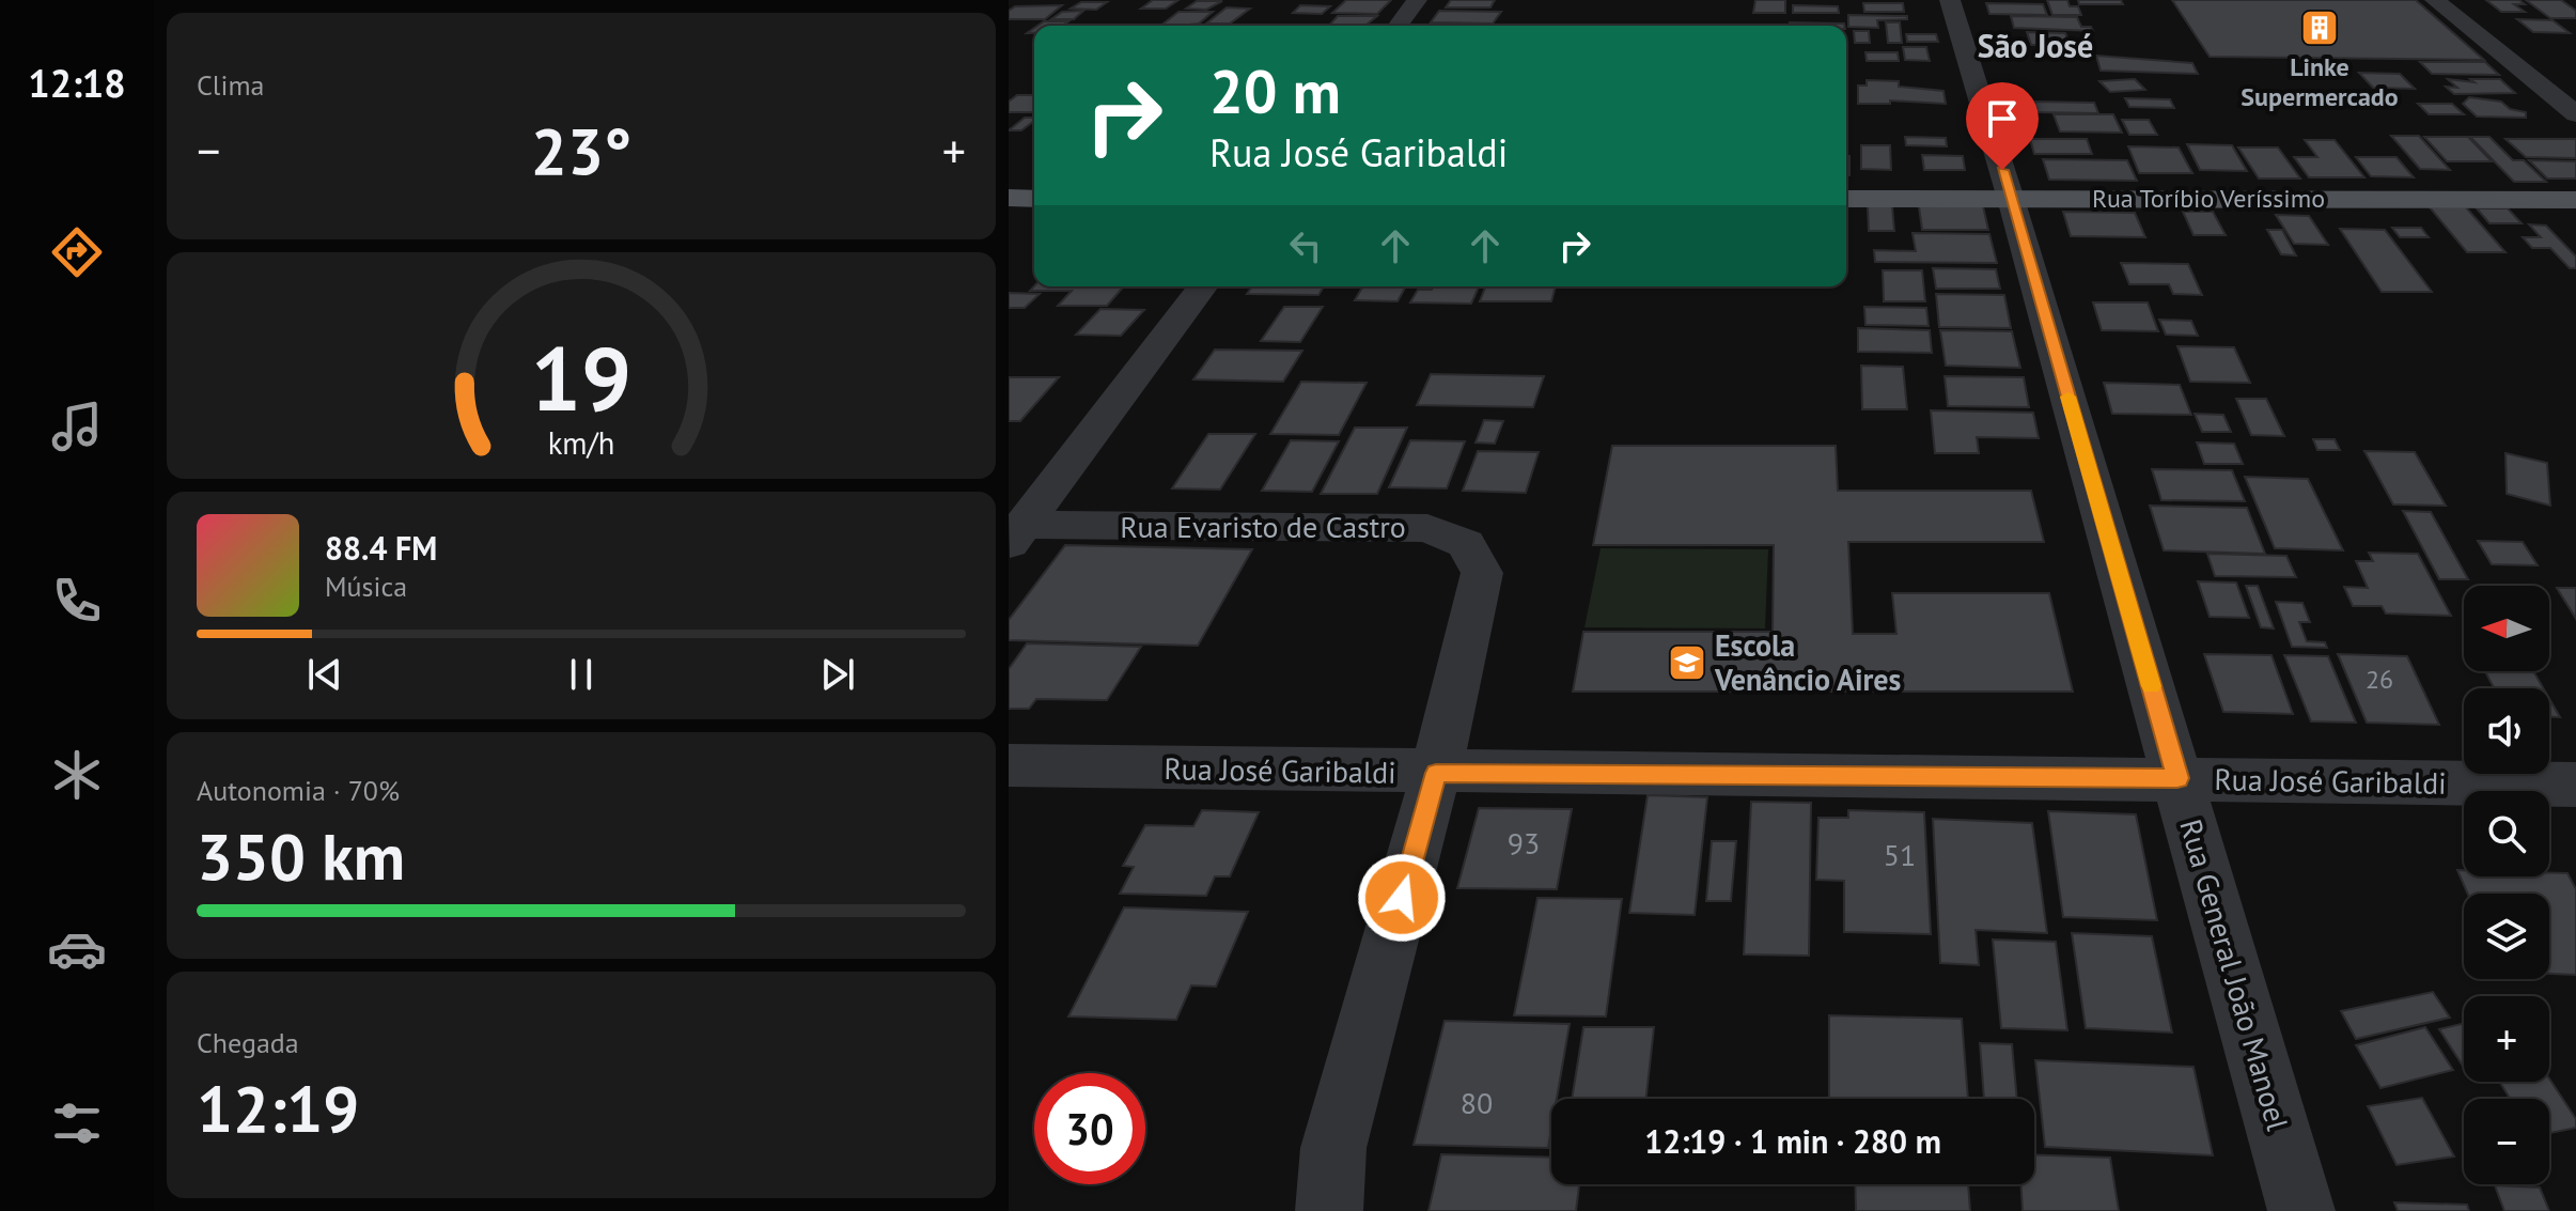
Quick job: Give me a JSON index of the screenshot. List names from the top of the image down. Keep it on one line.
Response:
{"streets":{"main road":["Rua Toríbio Veríssimo"],"street":["Rua Evaristo de Castro","Rua José Garibaldi","Rua General João Manoel"]},"crossings":[["Rua Toríbio Veríssimo","Rua General João Manoel"],["Rua Evaristo de Castro","Rua José Garibaldi"],["Rua José Garibaldi","Rua General João Manoel"]],"districts":["São José"],"places":{"building":["Linke Supermercado"],"school or university":["Escola Venâncio Aires"]},"house_numbers":["26","93","51","80"],"north":"left","page":{"tabs":"12:18","tile":["Clima",["Autonomia · 70%","350 km"],["Chegada","12:19"]],"turn":["20 m","Rua José Garibaldi"],"heat":["−","23°","+"],"song":["88.4 FM","Música"],"map_buttons":["+","−"],"limit":"30","trip":"12:19 · 1 min · 280 m","gauge":["19","km/h"]}}
